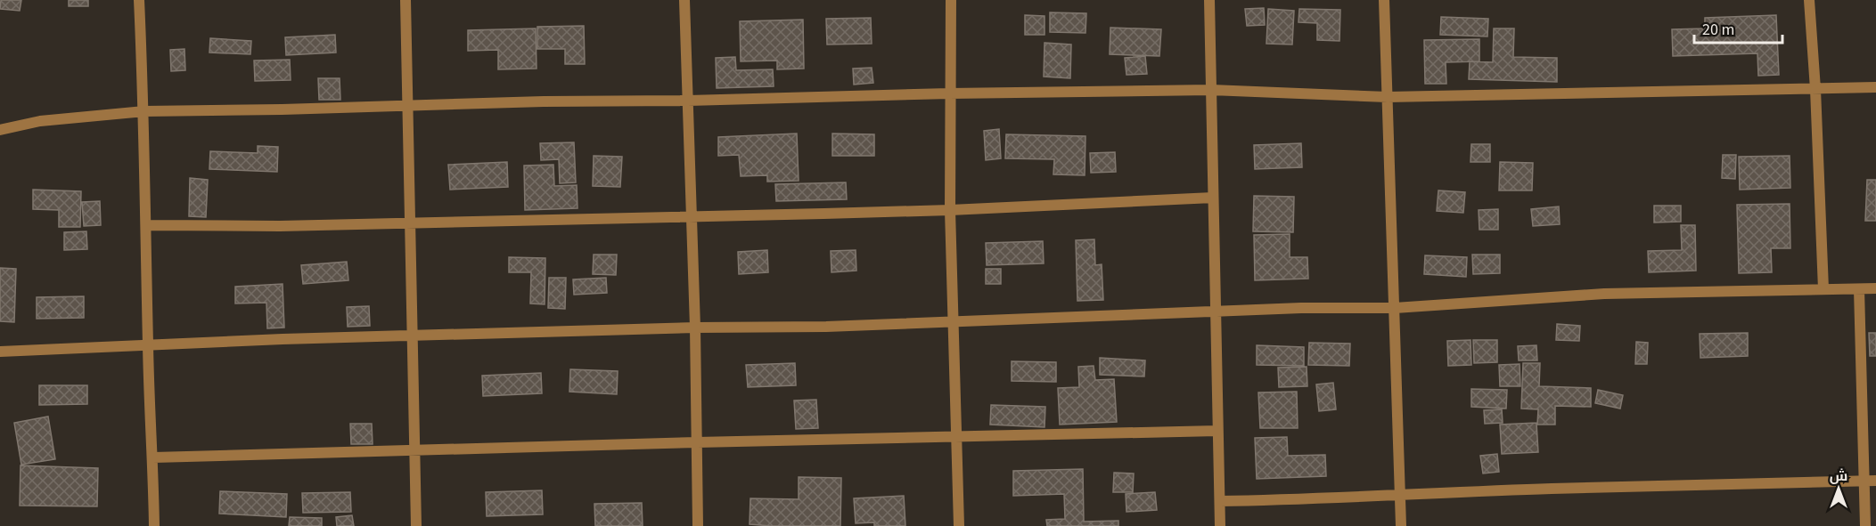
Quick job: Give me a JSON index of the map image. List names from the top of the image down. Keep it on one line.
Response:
{"scale_bar":"20 m","north":"top"}
